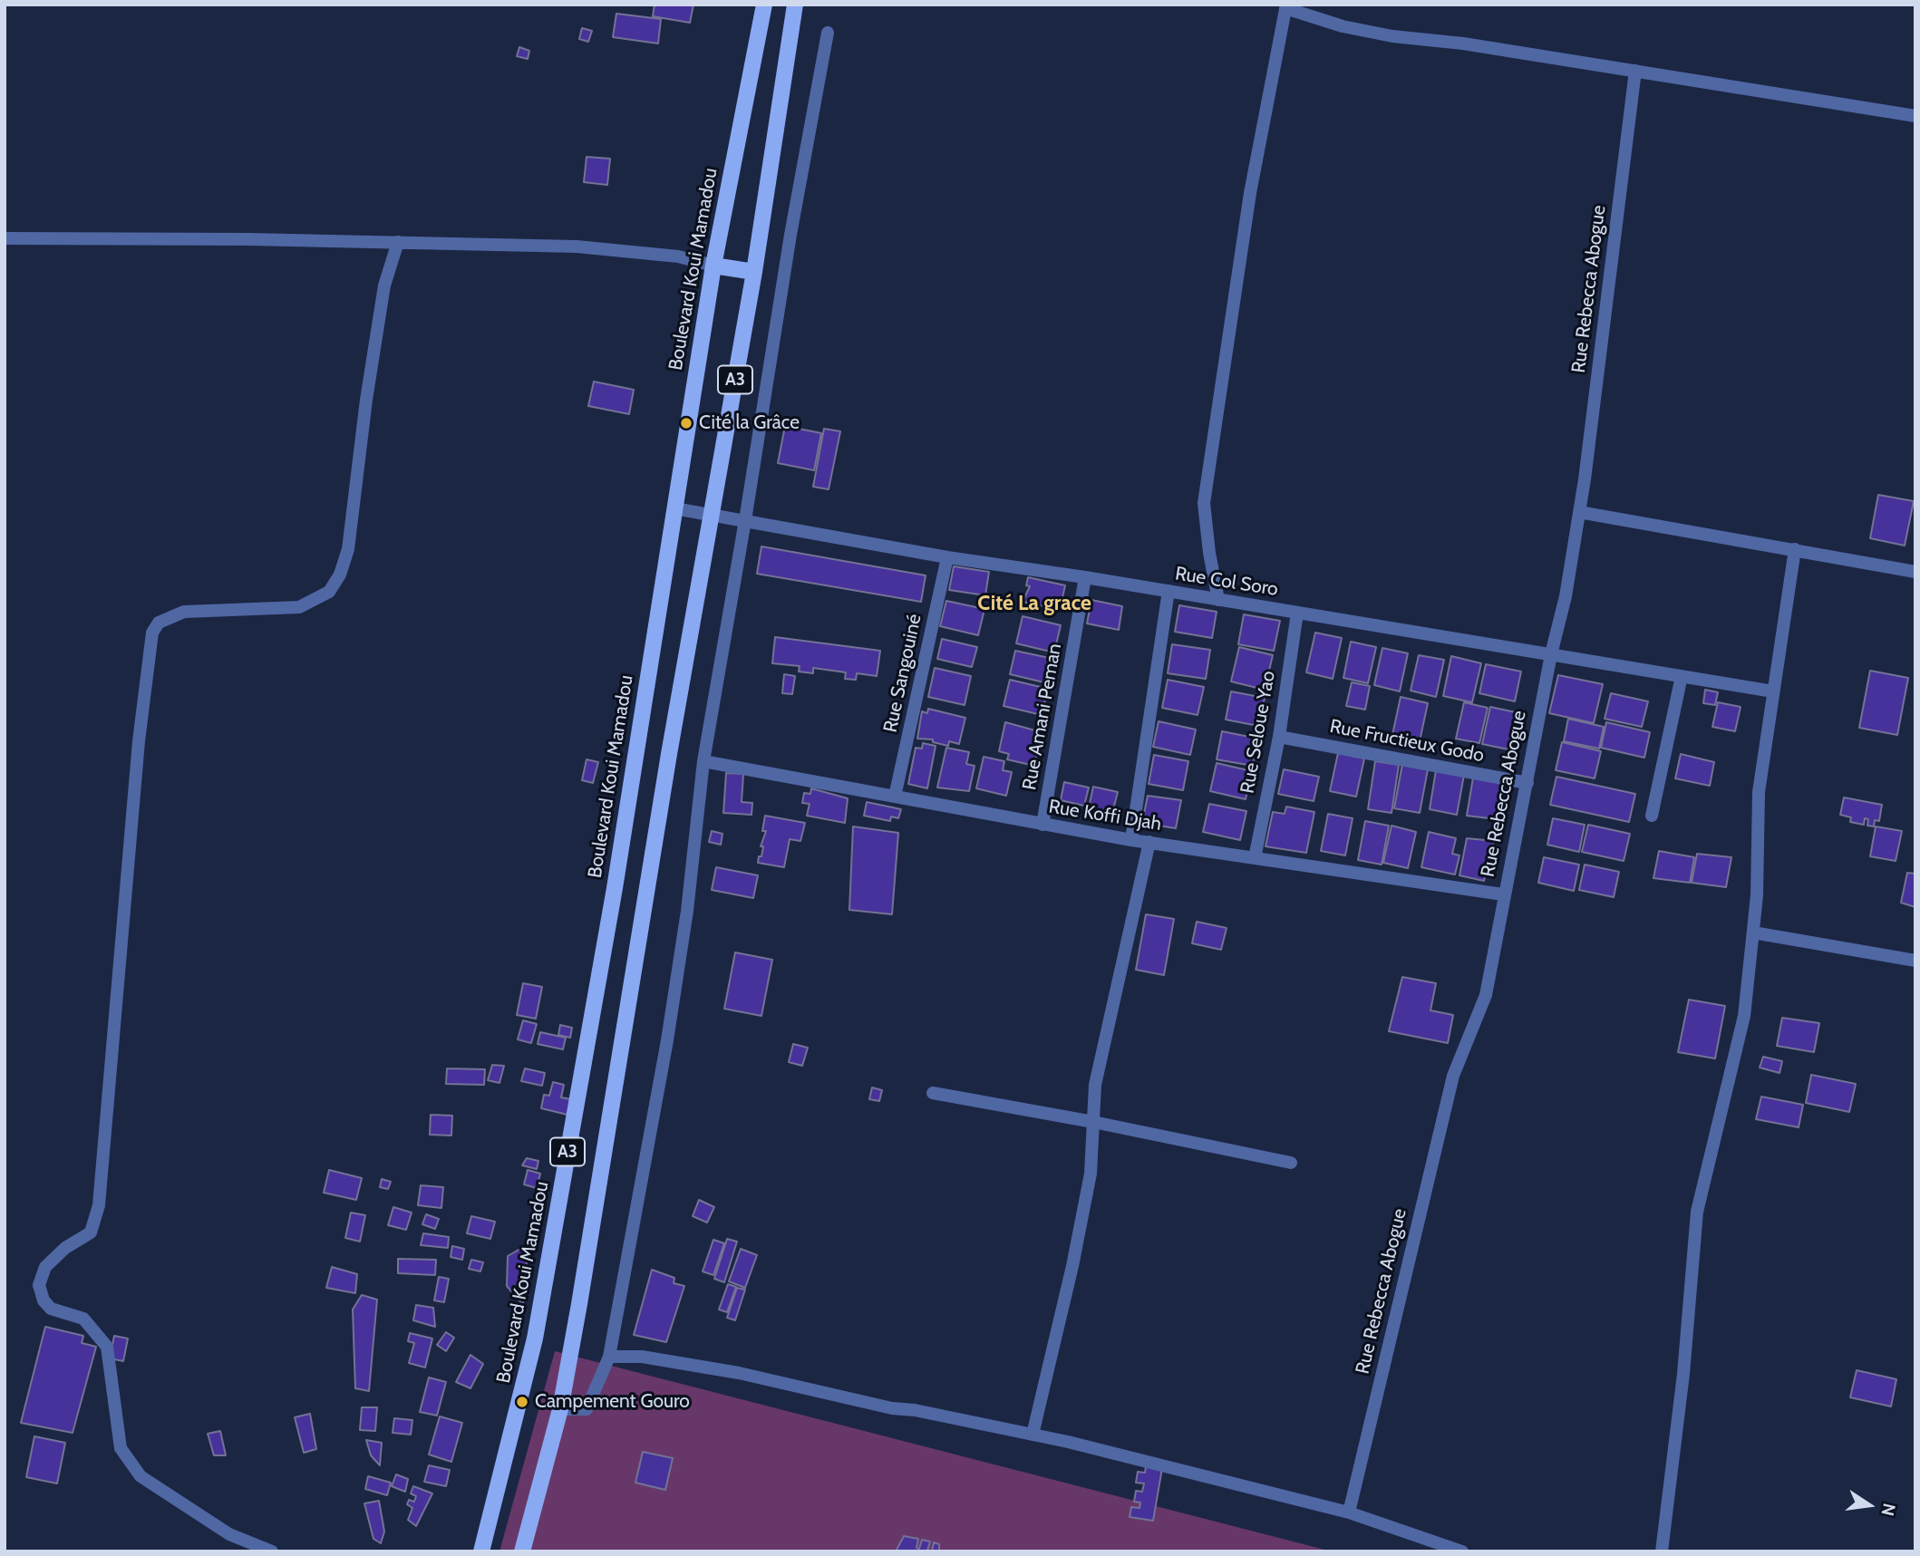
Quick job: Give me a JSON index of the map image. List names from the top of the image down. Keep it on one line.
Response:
{"streets":{"main road":["Boulevard Koui Mamadou","A3"],"street":["Rue Rebecca Abogue","Rue Col Soro","Rue Sangouiné","Rue Amani Peman","Rue Seloue Yao","Rue Fructieux Godo","Rue Koffi Djah"]},"crossings":[["Boulevard Koui Mamadou","Rue Col Soro"],["Rue Rebecca Abogue","Rue Col Soro"],["Rue Rebecca Abogue","Rue Fructieux Godo"],["Rue Rebecca Abogue","Rue Koffi Djah"],["A3","Rue Col Soro"],["Rue Col Soro","Rue Sangouiné"],["Rue Col Soro","Rue Amani Peman"],["Rue Col Soro","Rue Seloue Yao"],["Rue Sangouiné","Rue Koffi Djah"],["Rue Amani Peman","Rue Koffi Djah"],["Rue Seloue Yao","Rue Fructieux Godo"],["Rue Seloue Yao","Rue Koffi Djah"]],"districts":["Cité La grace"],"places":["Cité la Grâce","Campement Gouro"],"north":"right"}
